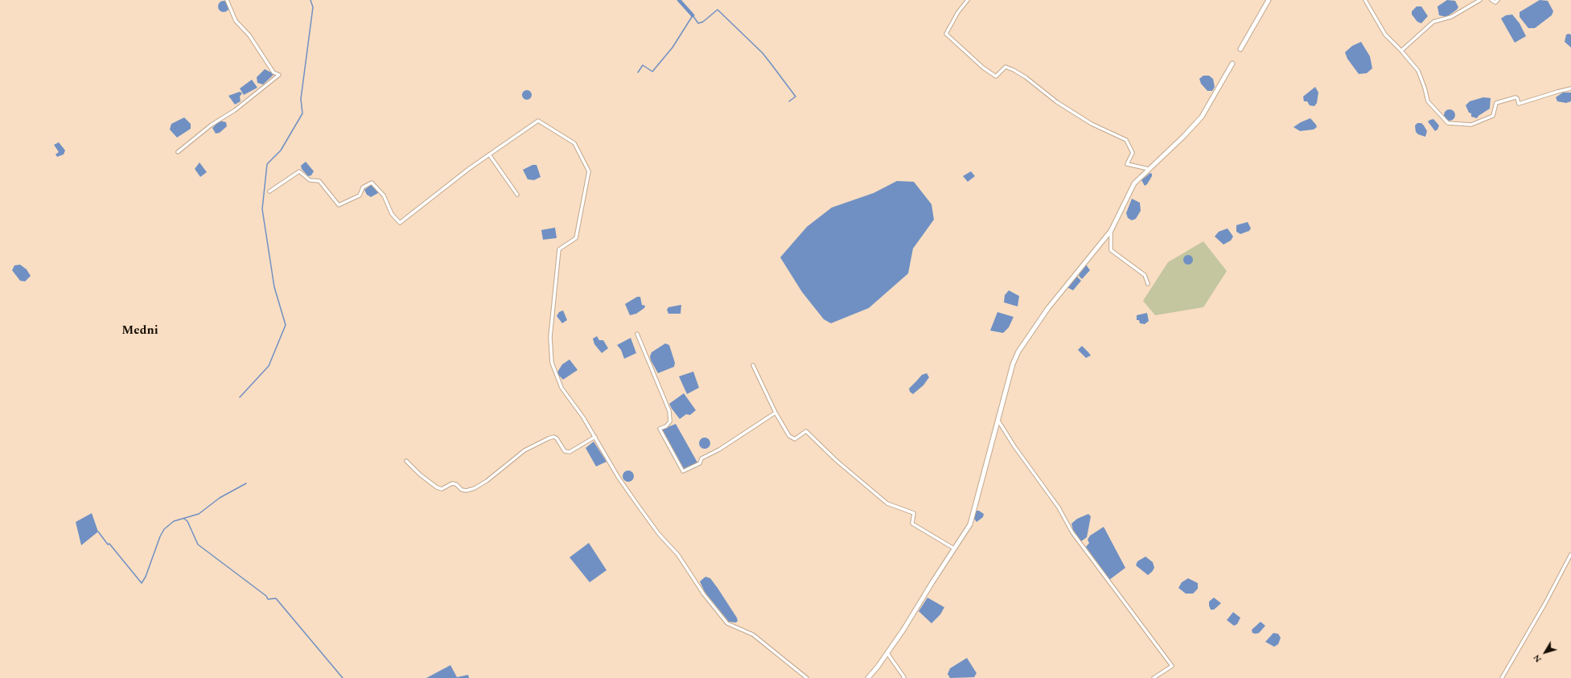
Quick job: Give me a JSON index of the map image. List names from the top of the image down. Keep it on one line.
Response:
{"districts":["Medni"],"north":"bottom left"}
